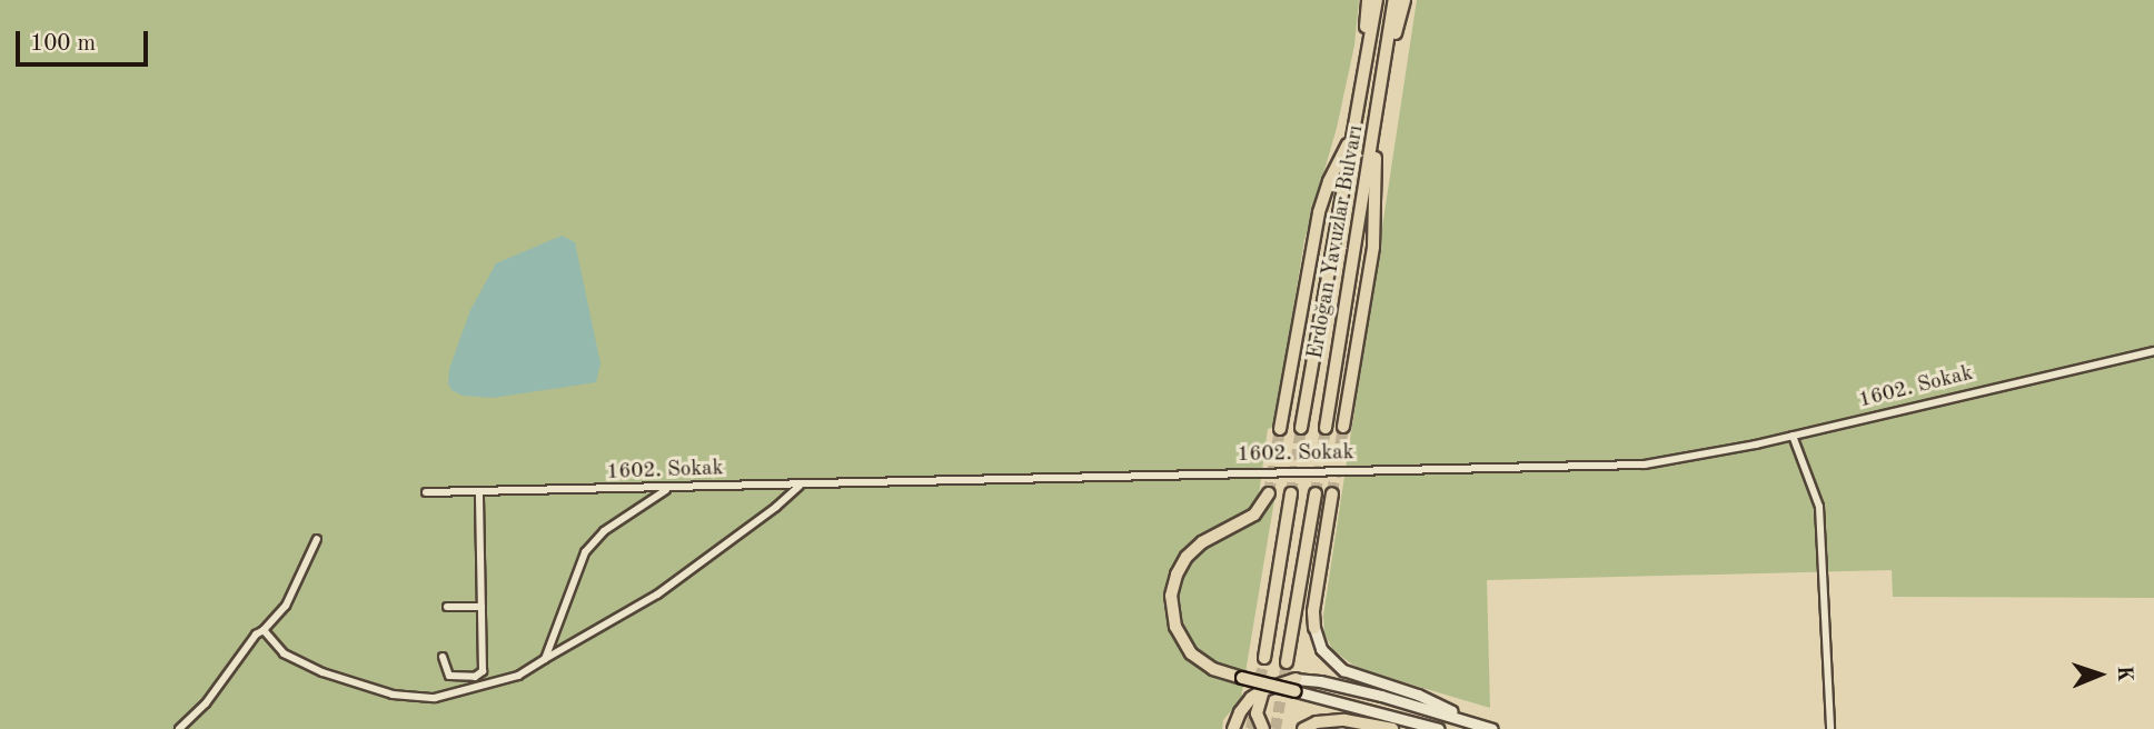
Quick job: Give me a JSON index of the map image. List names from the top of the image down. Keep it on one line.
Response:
{"streets":{"main road":["Erdoğan Yavuzlar Bulvarı"],"street":["1602. Sokak"]},"scale_bar":"100 m","north":"right"}
